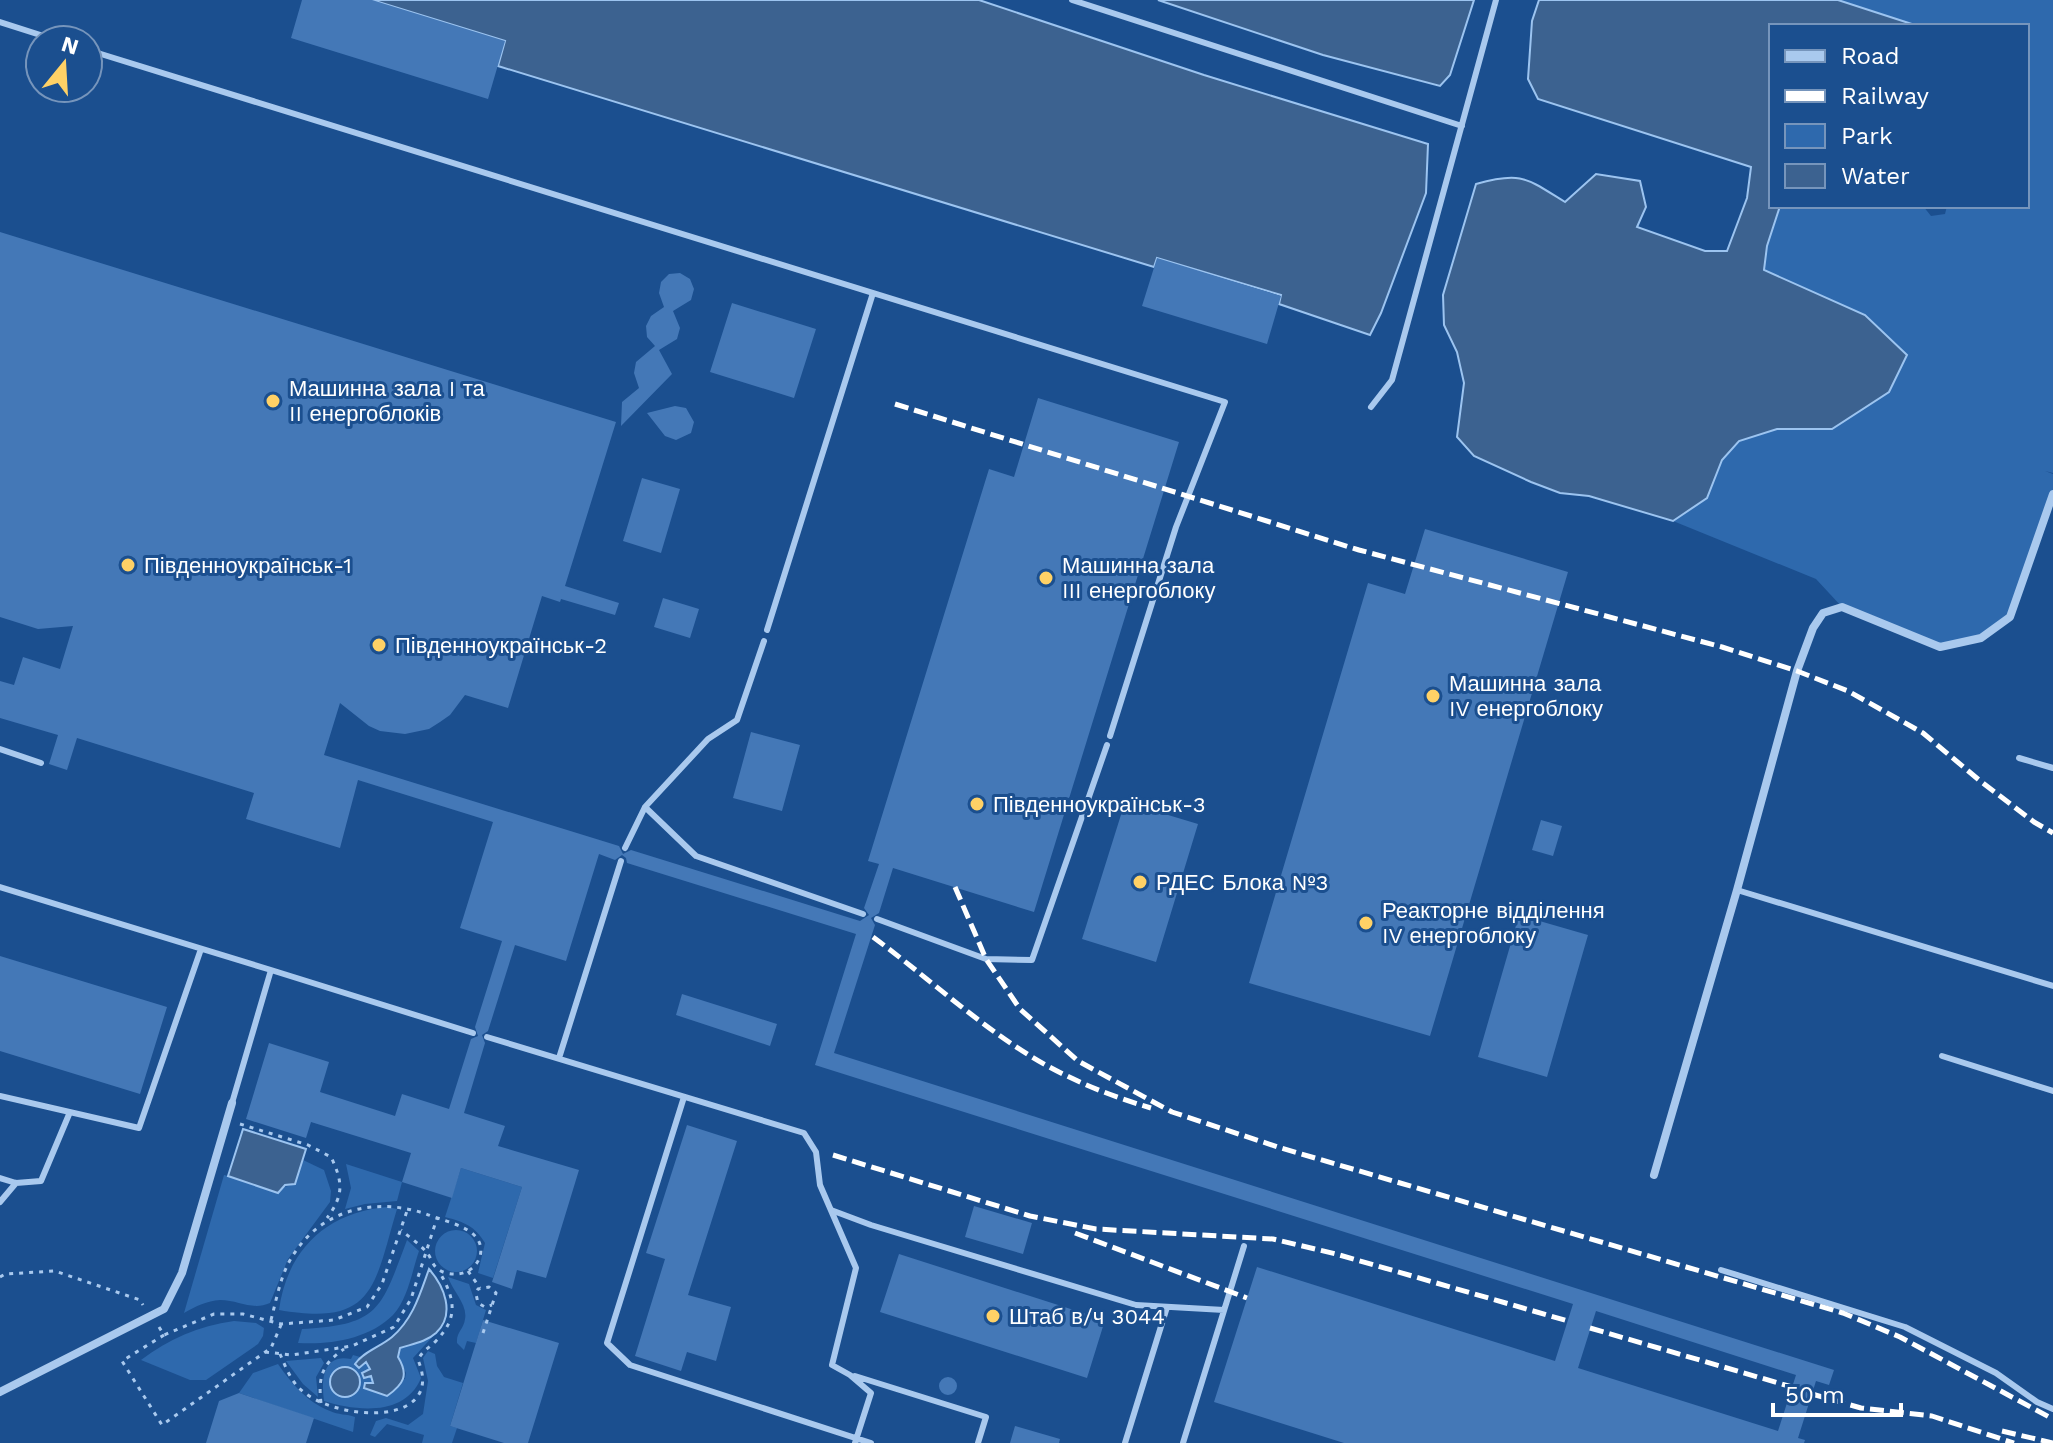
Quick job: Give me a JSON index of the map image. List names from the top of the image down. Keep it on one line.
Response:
{"places":["Машинна зала I та II енергоблоків","Південноукраїнськ-1","Машинна зала III енергоблоку","Південноукраїнськ-2","Машинна зала IV енергоблоку","Південноукраїнськ-3","РДЕС Блока №3","Реакторне відділення IV енергоблоку","Штаб в/ч 3044"],"legend":["Road","Railway","Park","Water"],"scale_bar":"50 m","north":"top"}
